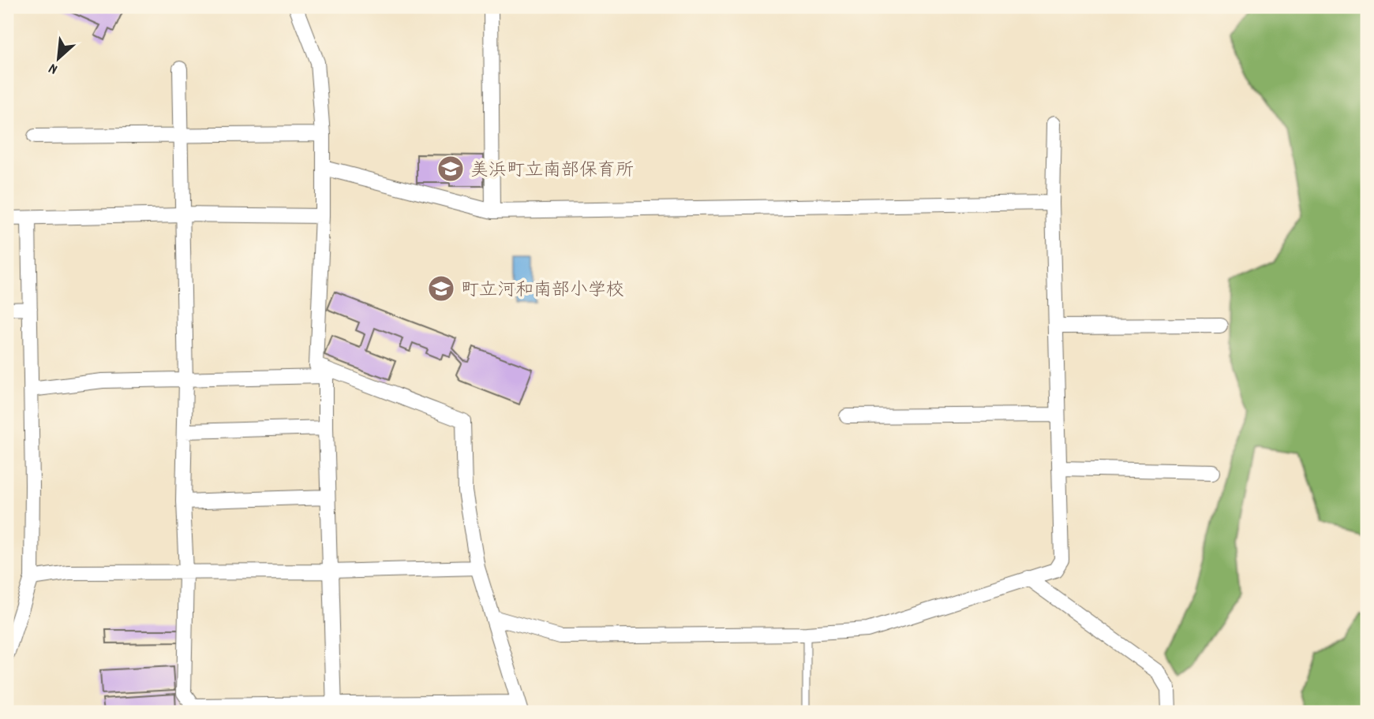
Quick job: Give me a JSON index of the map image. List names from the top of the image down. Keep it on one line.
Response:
{"places":{"school or university":["美浜町立南部保育所","町立河和南部小学校"]},"north":"bottom left"}
